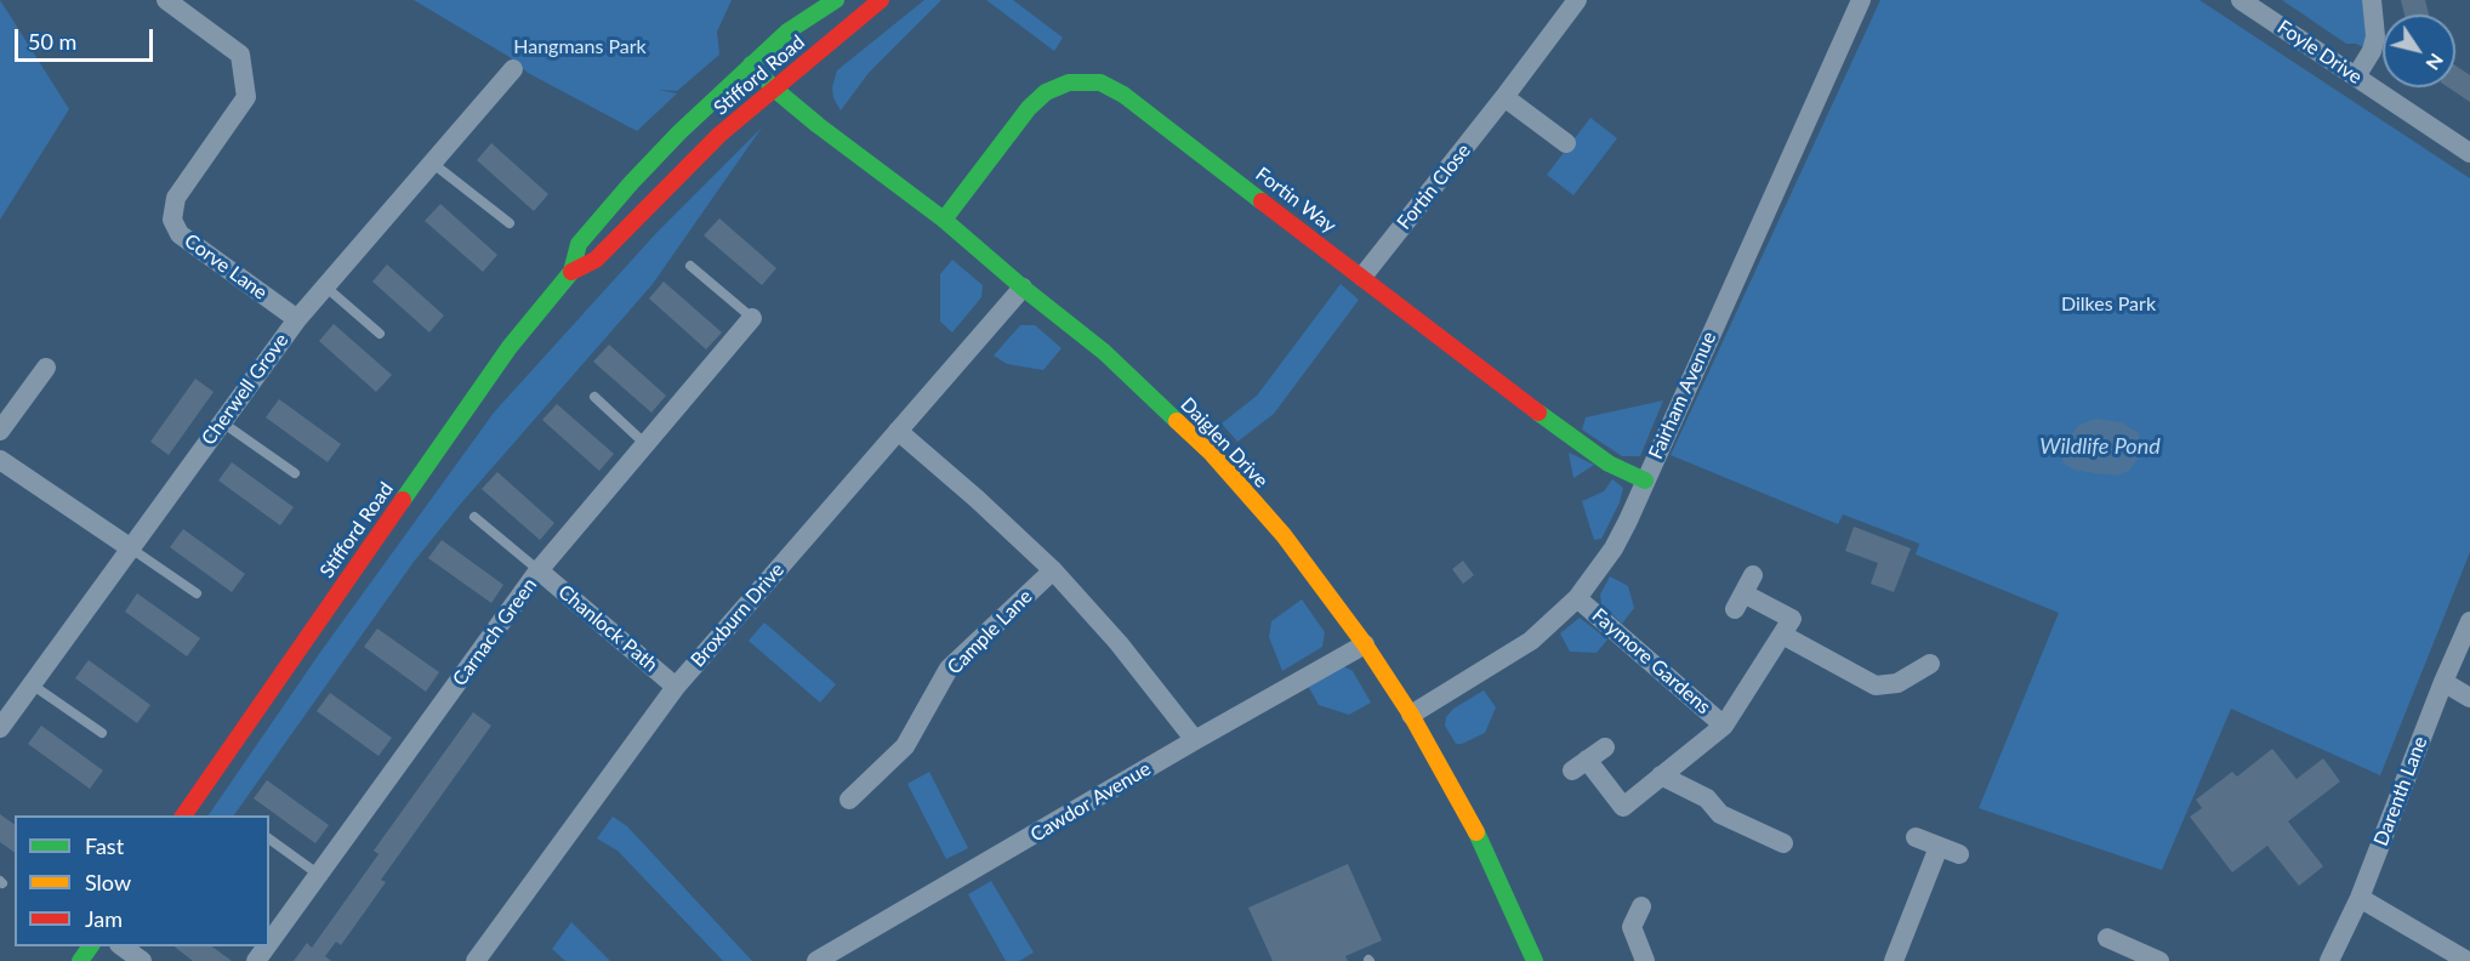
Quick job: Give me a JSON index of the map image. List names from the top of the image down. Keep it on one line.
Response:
{"streets":{"street":["Foyle Drive","Stifford Road","Fortin Close","Fortin Way","Corve Lane","Cherwell Grove","Fairham Avenue","Daiglen Drive","Broxburn Drive","Chanlock Path","Carnach Green","Cample Lane","Faymore Gardens","Darenth Lane","Cawdor Avenue"]},"crossings":[["Stifford Road","Daiglen Drive"],["Fortin Close","Fortin Way"],["Fortin Way","Fairham Avenue"],["Fortin Way","Daiglen Drive"],["Corve Lane","Cherwell Grove"],["Fairham Avenue","Daiglen Drive"],["Fairham Avenue","Faymore Gardens"],["Daiglen Drive","Broxburn Drive"],["Daiglen Drive","Cawdor Avenue"],["Broxburn Drive","Chanlock Path"],["Chanlock Path","Carnach Green"]],"water":["Wildlife Pond"],"parks":["Hangmans Park","Dilkes Park"],"legend":["Fast","Slow","Jam"],"scale_bar":"50 m","north":"bottom right"}
